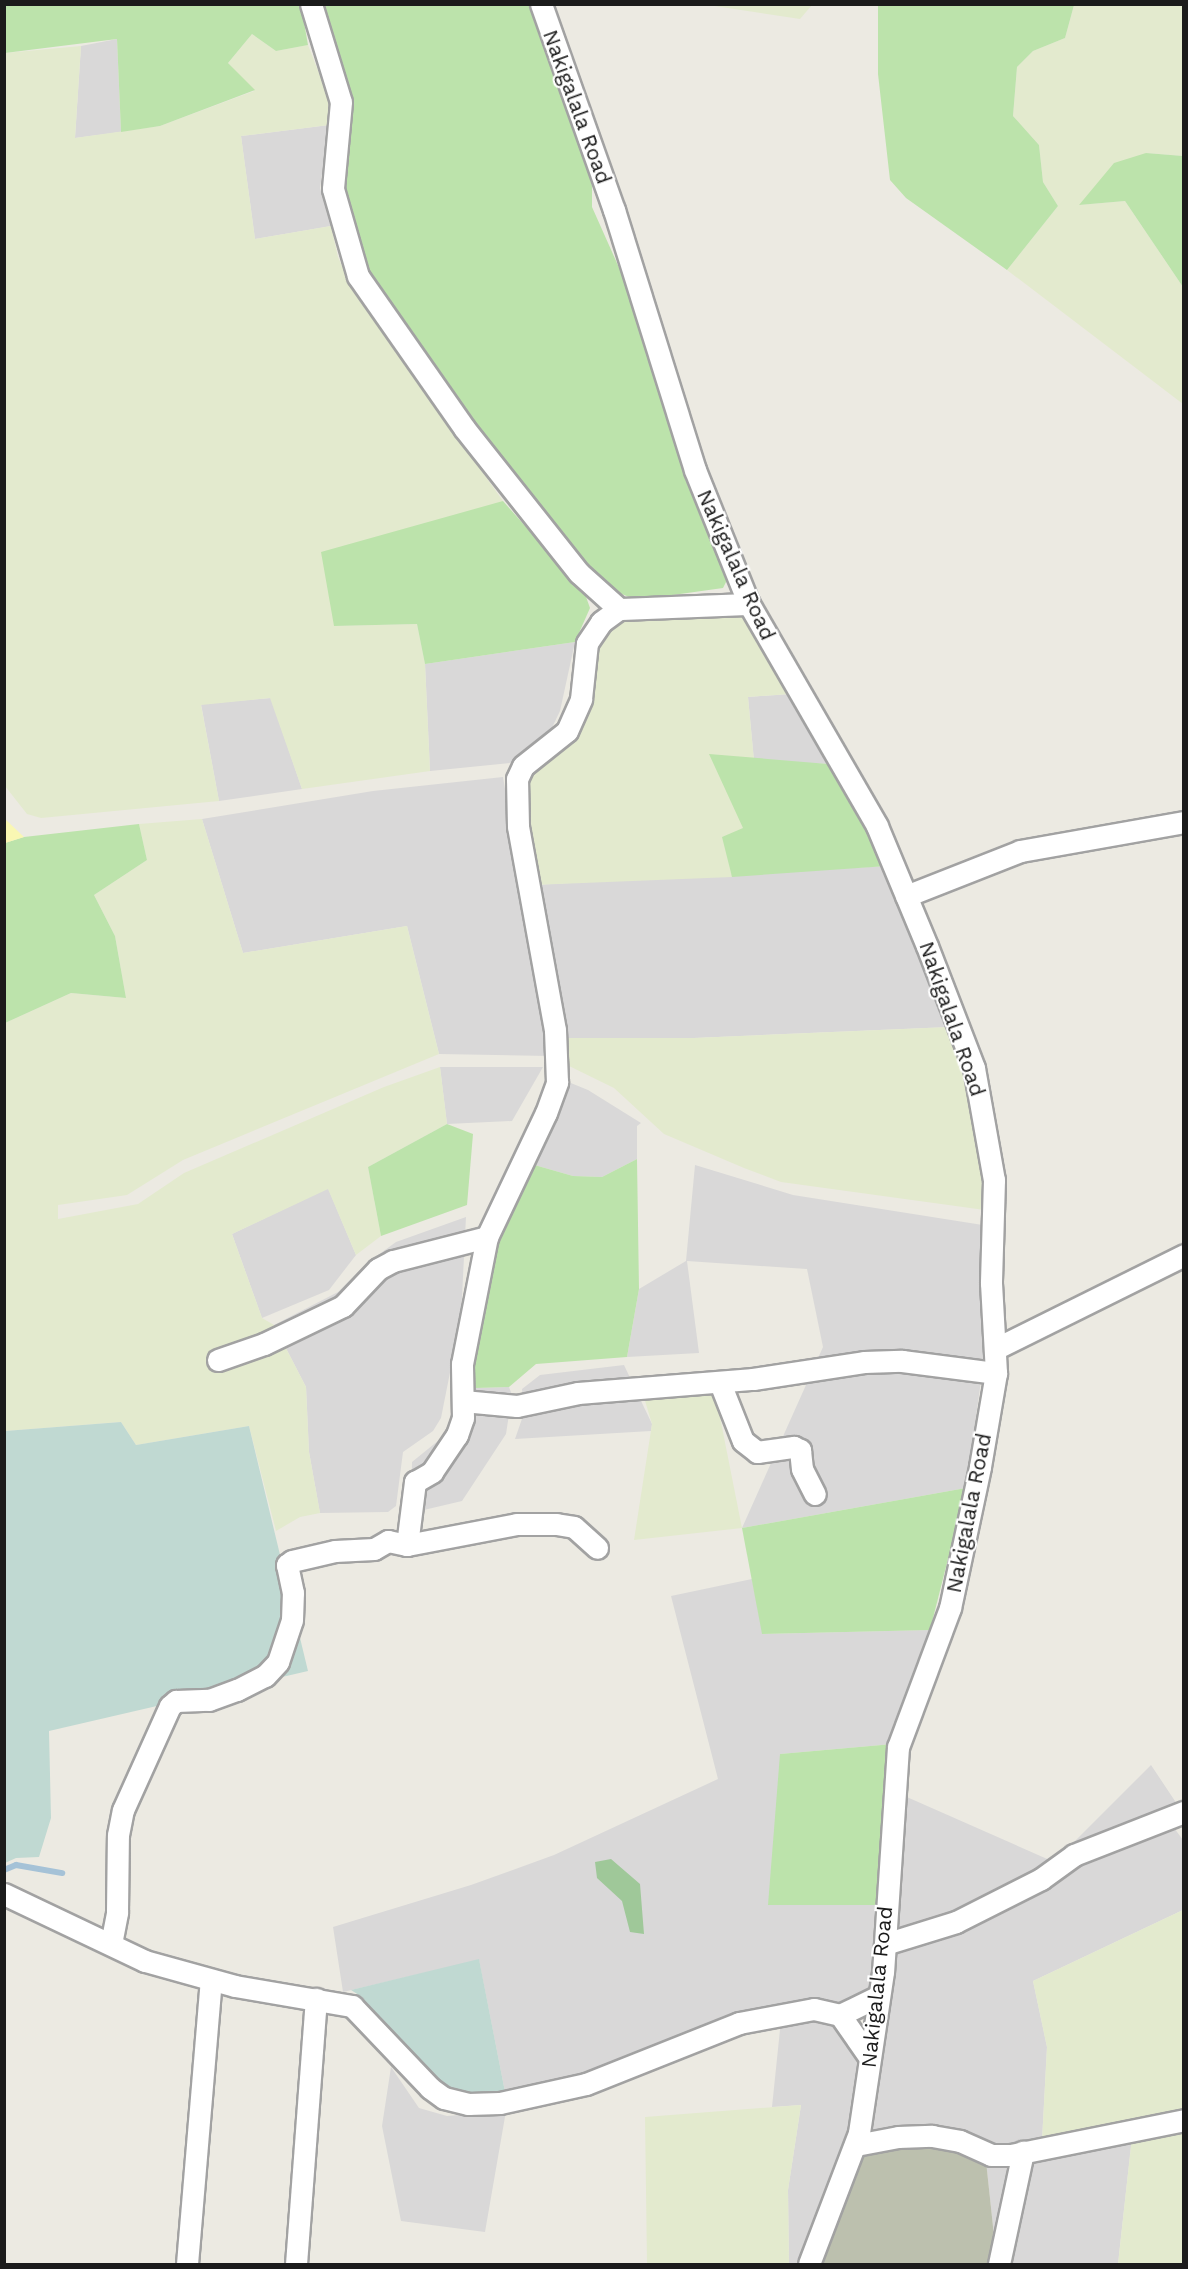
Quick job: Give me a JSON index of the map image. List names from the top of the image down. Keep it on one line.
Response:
{"streets":{"street":["Nakigalala Road"]}}
